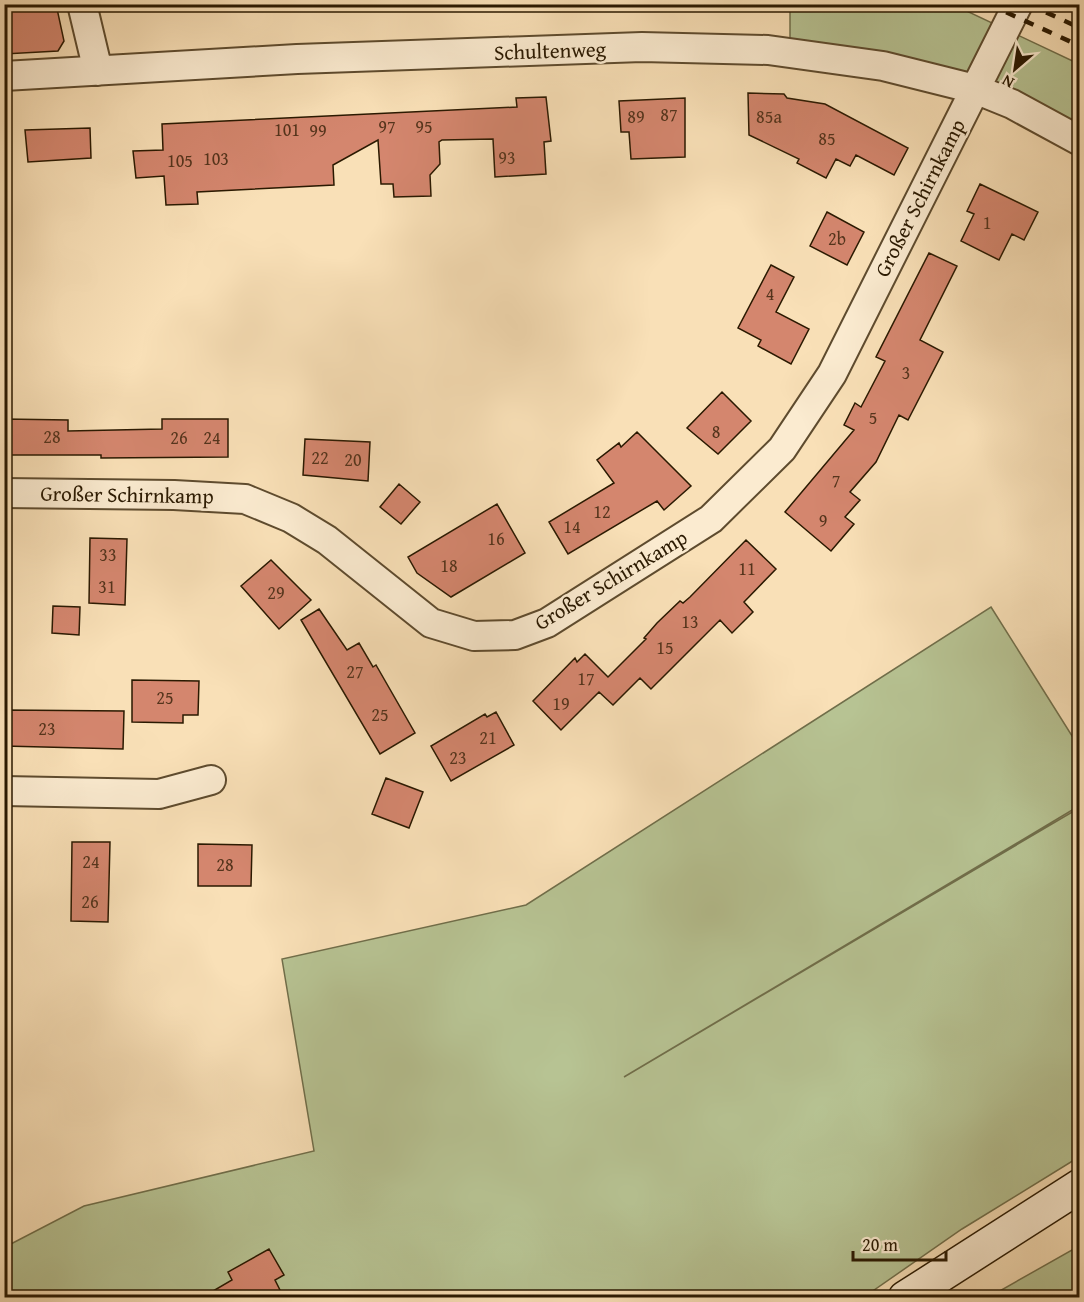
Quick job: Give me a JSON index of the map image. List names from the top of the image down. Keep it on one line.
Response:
{"streets":{"street":["Schultenweg","Großer Schirnkamp"]},"crossings":[["Schultenweg","Großer Schirnkamp"]],"house_numbers":["87","89","85a","97","95","101","99","85","93","103","105","1","2b","4","3","5","8","28","26","24","22","20","7","12","9","14","16","33","18","11","31","29","13","15","27","17","25","19","25","23","21","23","24","28","26"],"scale_bar":"20 m","north":"bottom left"}
